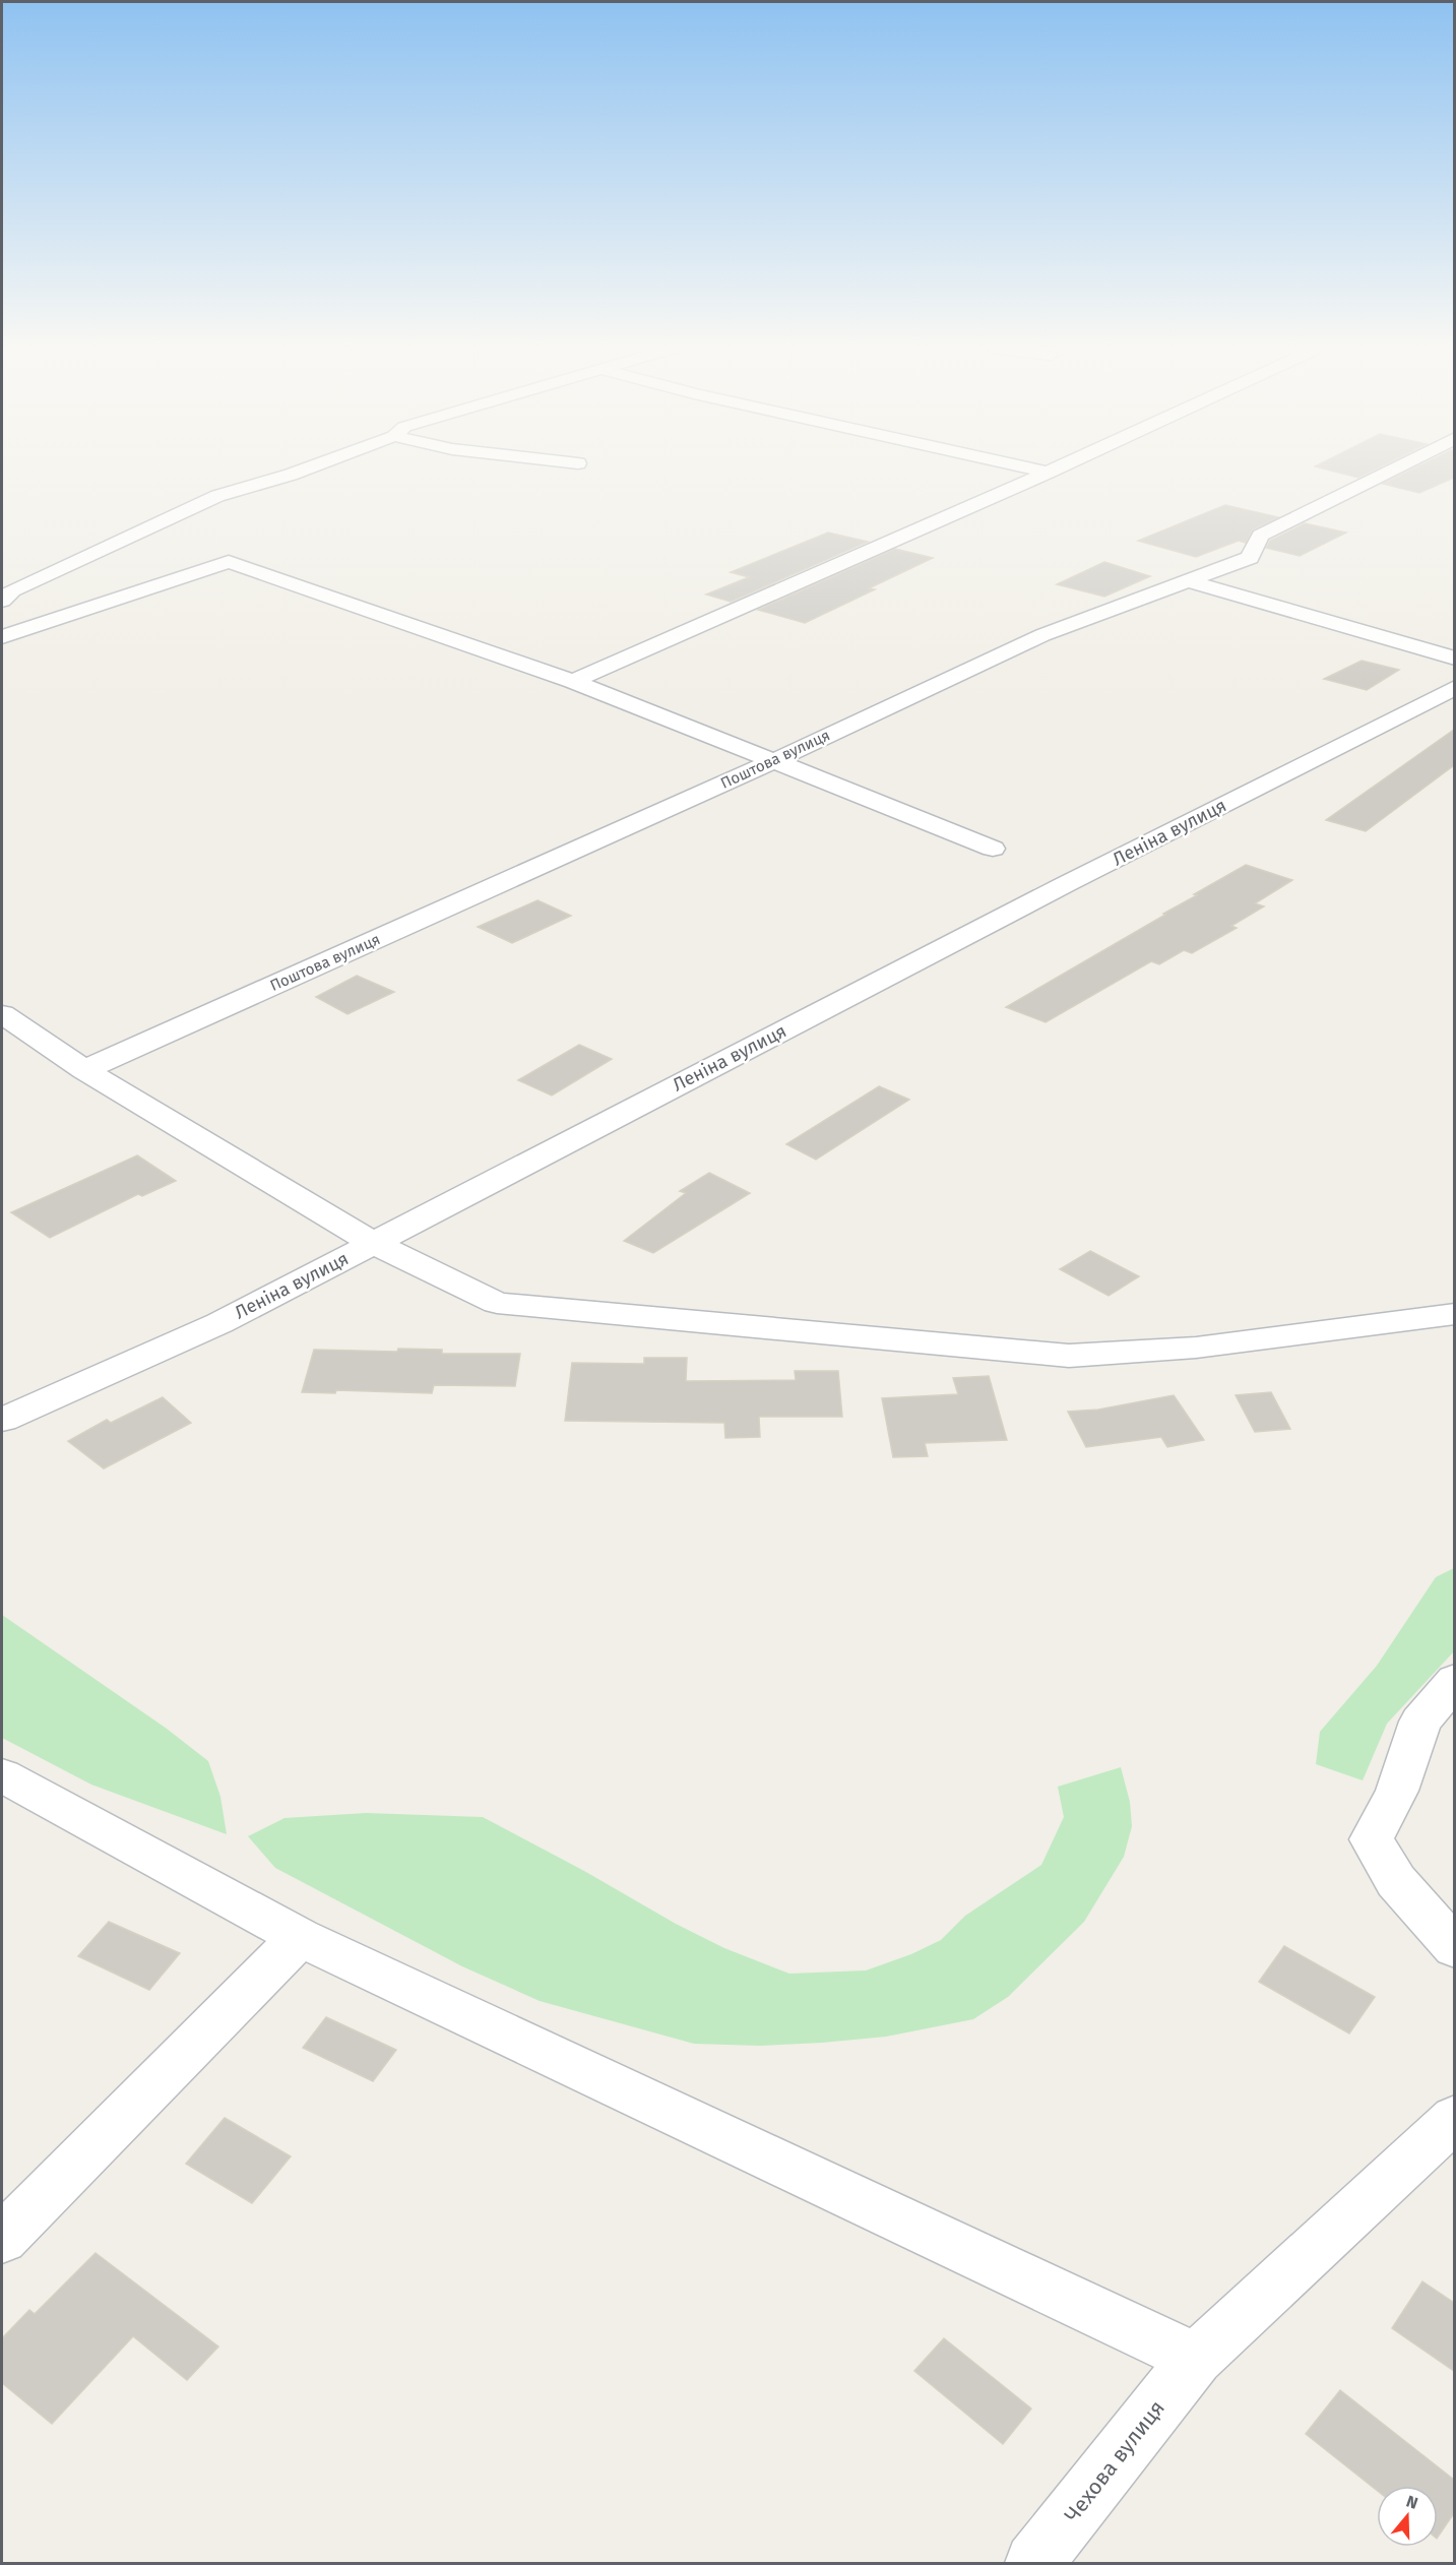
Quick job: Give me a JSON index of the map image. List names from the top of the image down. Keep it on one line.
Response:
{"streets":{"street":["Поштова вулиця","Леніна вулиця","Чехова вулиця"]},"north":"top"}
